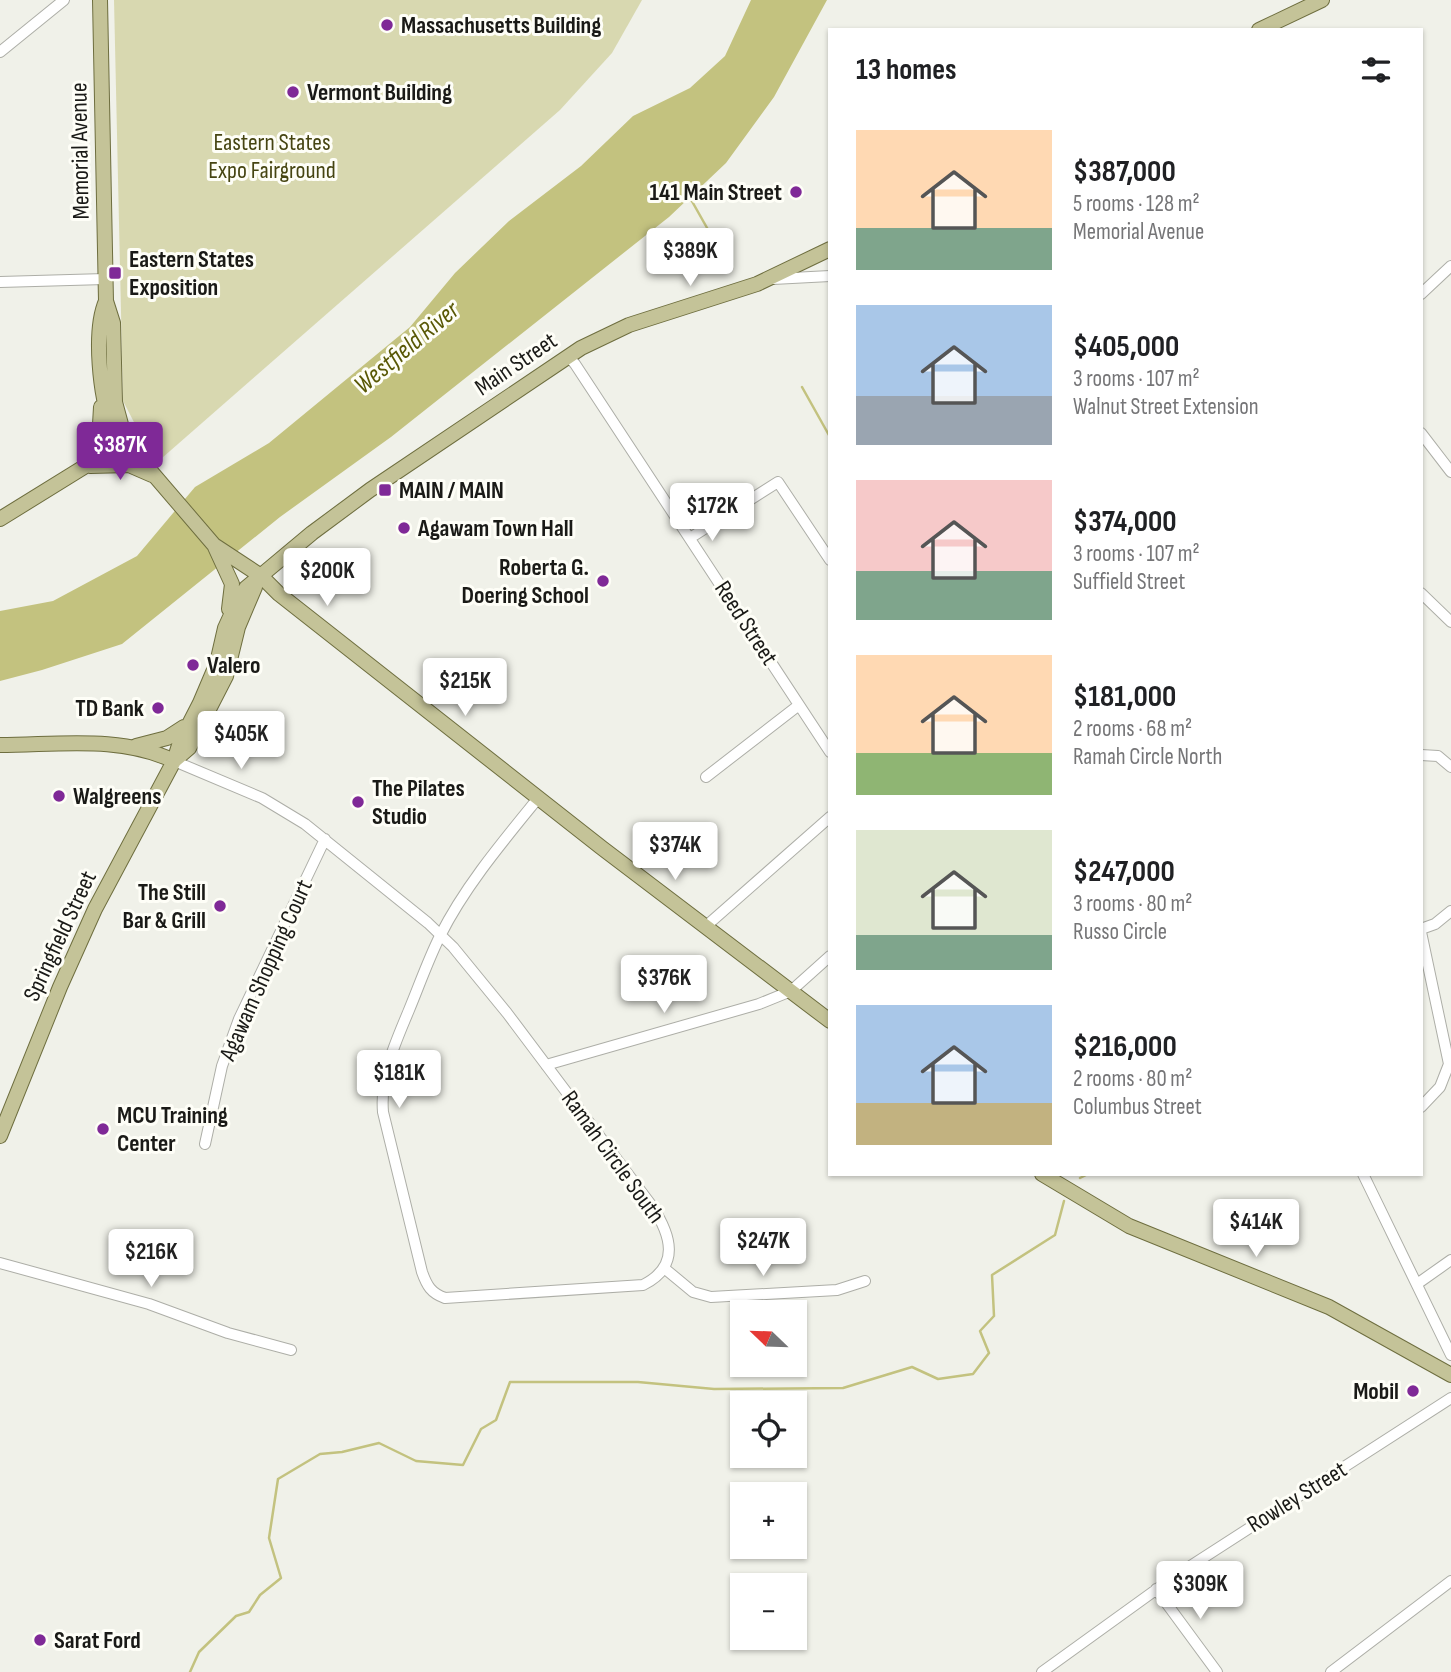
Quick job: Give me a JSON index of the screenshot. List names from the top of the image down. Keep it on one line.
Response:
{"streets":{"main road":["Memorial Avenue","Main Street","Springfield Street"],"street":["Reed Street","Agawam Shopping Court","Ramah Circle South","Rowley Street"]},"crossings":[["Memorial Avenue","Main Street"],["Memorial Avenue","Springfield Street"],["Main Street","Reed Street"],["Main Street","Springfield Street"],["Springfield Street","Ramah Circle South"],["Agawam Shopping Court","Ramah Circle South"]],"water":["Westfield River"],"parks":["Eastern States Expo Fairground"],"places":{"other":["Massachusetts Building","Vermont Building","141 Main Street","Agawam Town Hall","Roberta G. Doering School","Valero","TD Bank","Walgreens","The Pilates Studio","The Still Bar & Grill","MCU Training Center","Mobil","Sarat Ford"],"transit":["Eastern States Exposition","MAIN / MAIN"]},"north":"top left","page":{"heading":"13 homes","list":[{"name":"$387,000","note":"5 rooms · 128 m² · Memorial Avenue"},{"name":"$405,000","note":"3 rooms · 107 m² · Walnut Street Extension"},{"name":"$374,000","note":"3 rooms · 107 m² · Suffield Street"},{"name":"$181,000","note":"2 rooms · 68 m² · Ramah Circle North"},{"name":"$247,000","note":"3 rooms · 80 m² · Russo Circle"},{"name":"$216,000","note":"2 rooms · 80 m² · Columbus Street"}],"price":["$389K","$387K","$172K","$200K","$215K","$405K","$374K","$376K","$181K","$414K","$247K","$216K","$309K"],"map_buttons":["+","−"]}}
